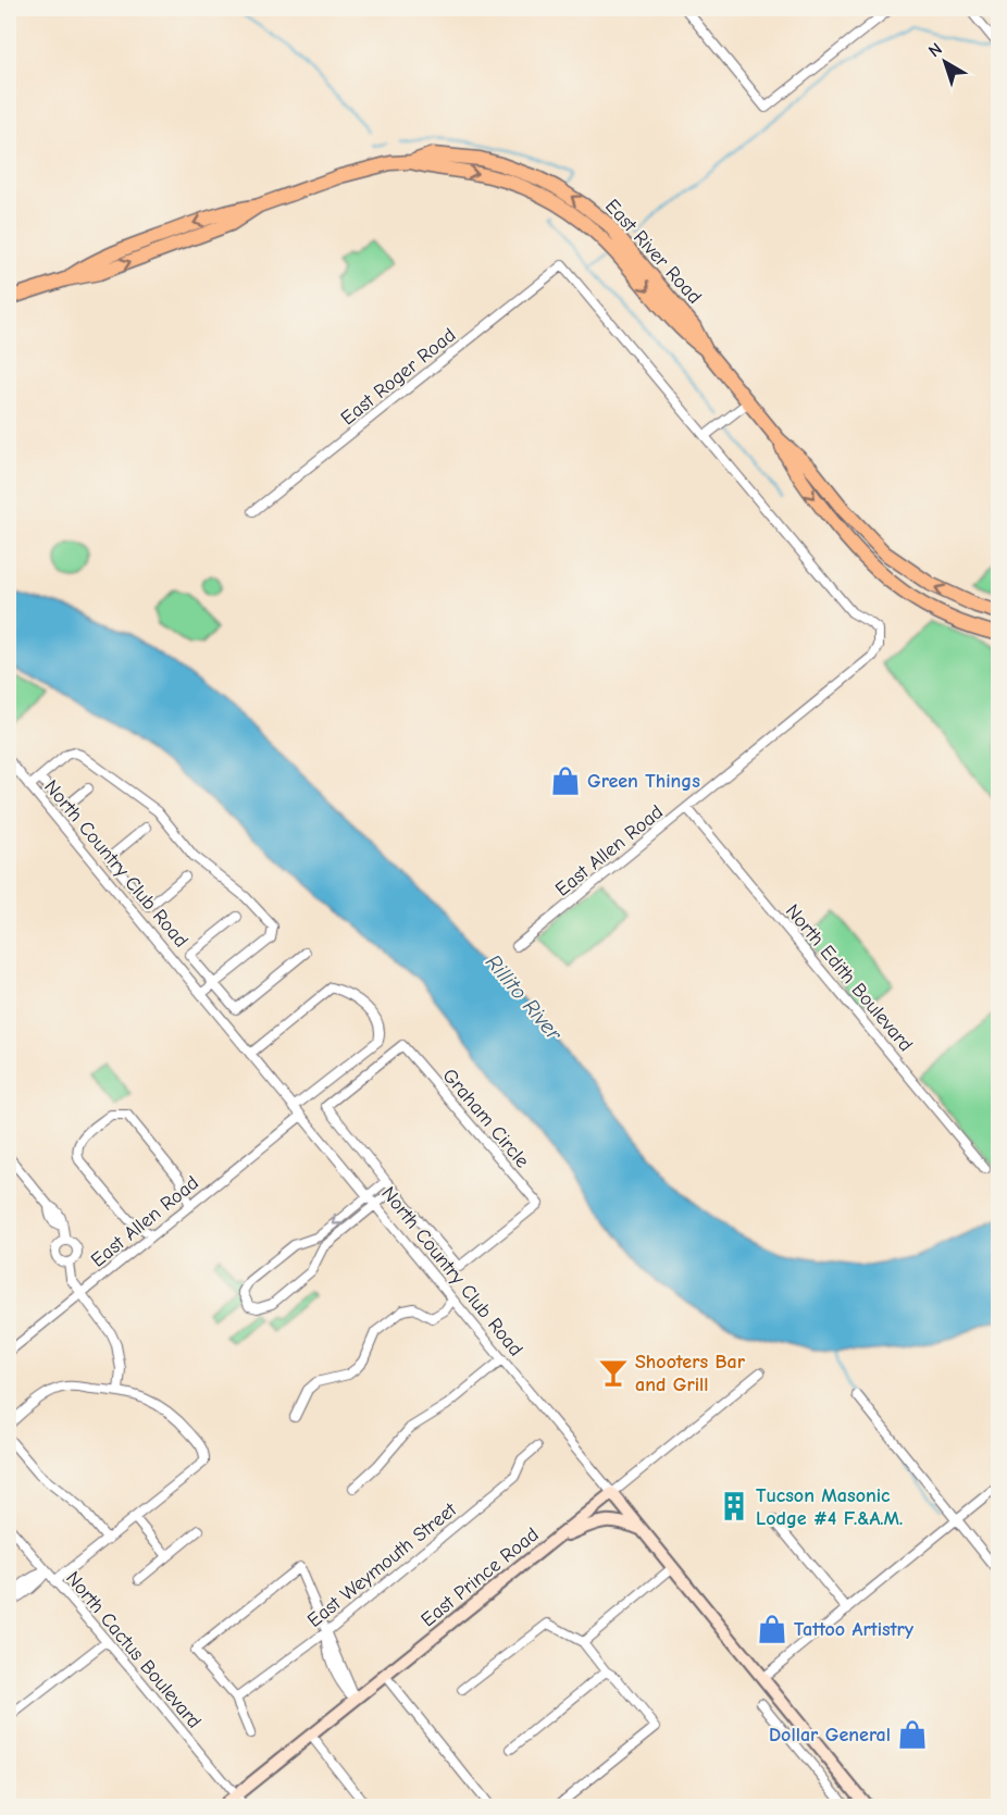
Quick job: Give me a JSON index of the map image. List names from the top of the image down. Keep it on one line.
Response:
{"streets":{"main road":["East River Road","North Country Club Road","East Prince Road"],"street":["East Roger Road","East Allen Road","North Edith Boulevard","Graham Circle","East Weymouth Street","North Cactus Boulevard"]},"crossings":[["East Roger Road","East Allen Road"],["East Allen Road","North Country Club Road"],["East Allen Road","North Edith Boulevard"],["North Country Club Road","East Prince Road"],["East Prince Road","North Cactus Boulevard"]],"water":["Rillito River"],"places":{"shop":["Green Things","Tattoo Artistry","Dollar General"],"bar":["Shooters Bar and Grill"],"building":["Tucson Masonic Lodge #4 F.&A.M."]},"north":"top left"}
